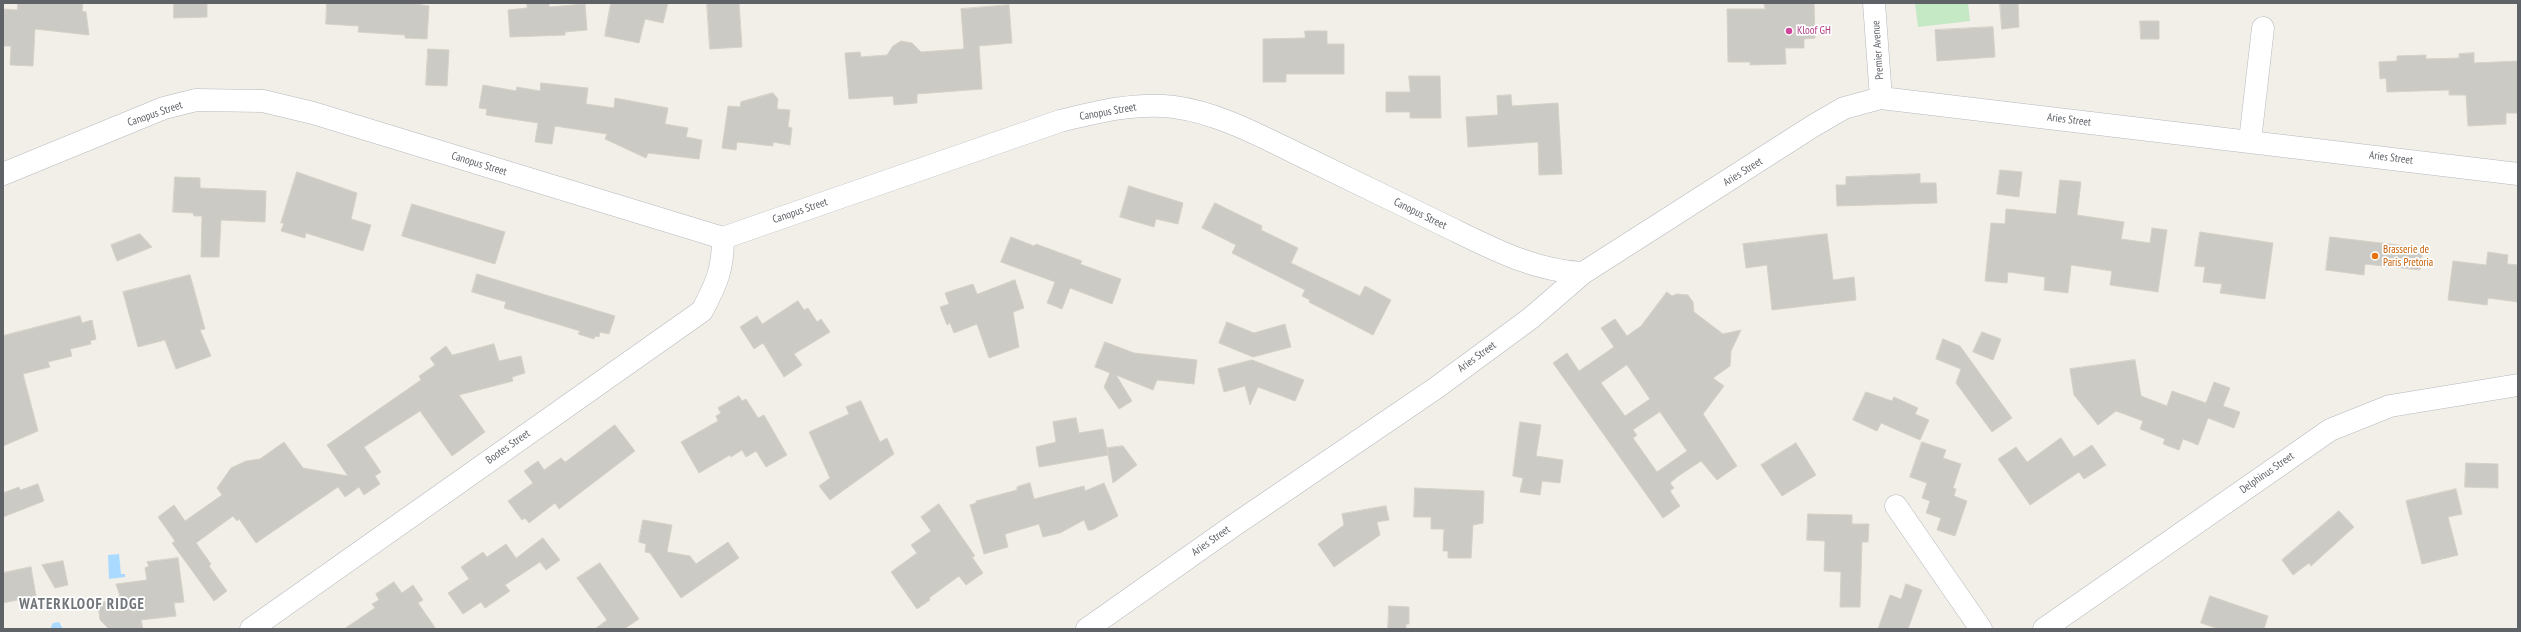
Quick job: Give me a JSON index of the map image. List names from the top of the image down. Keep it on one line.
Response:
{"streets":{"street":["Premier Avenue","Canopus Street","Aries Street","Bootes Street","Delphinus Street"]},"crossings":[["Premier Avenue","Aries Street"],["Canopus Street","Aries Street"],["Canopus Street","Bootes Street"]],"districts":["WATERKLOOF RIDGE"],"places":["Kloof GH","Brasserie de Paris Pretoria"]}
